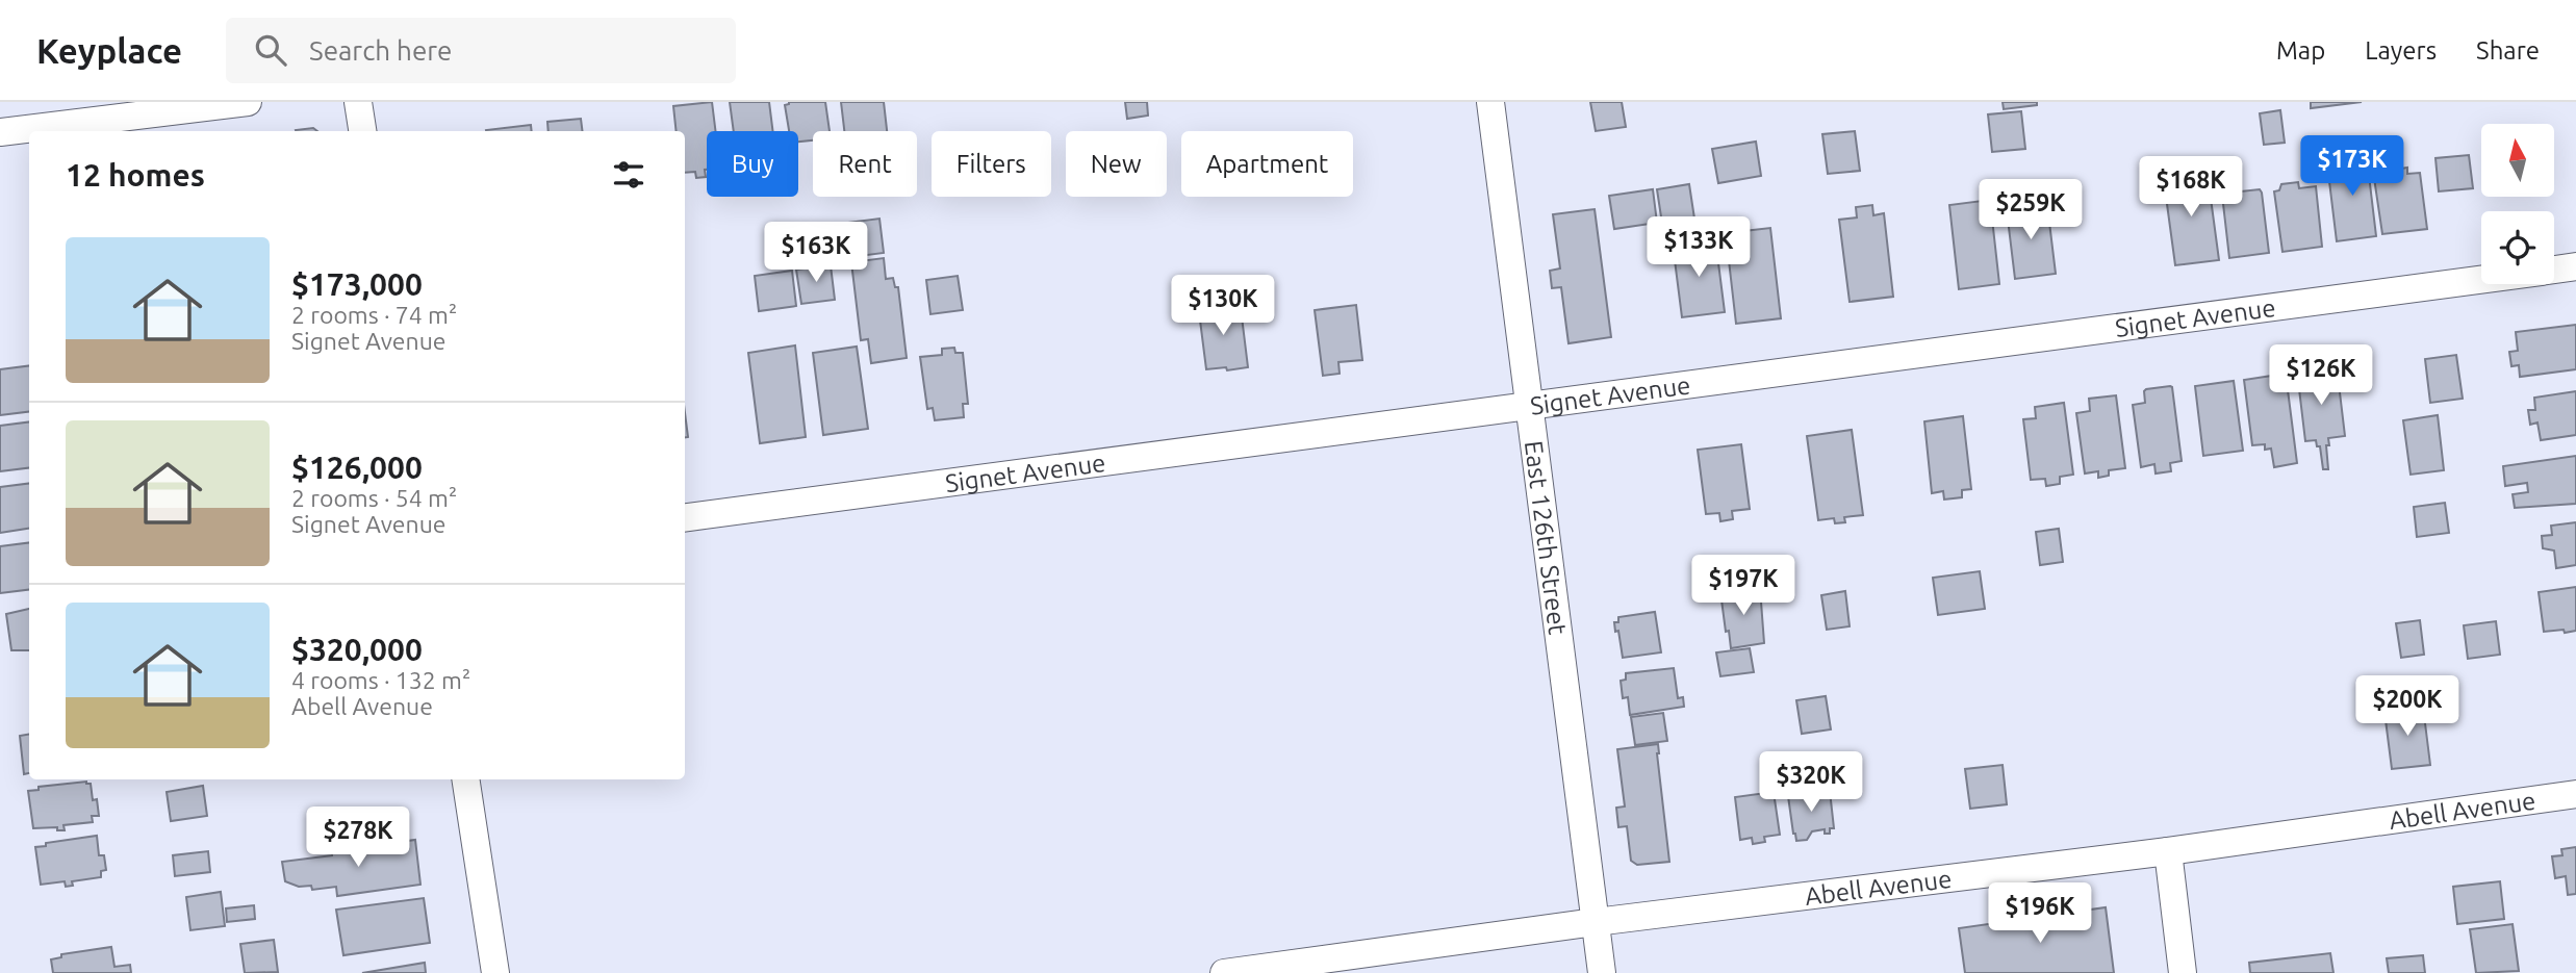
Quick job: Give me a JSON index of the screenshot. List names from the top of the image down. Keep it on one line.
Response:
{"streets":{"street":["Signet Avenue","East 126th Street","Abell Avenue"]},"crossings":[["Signet Avenue","East 126th Street"],["East 126th Street","Abell Avenue"]],"north":"top","page":{"header":"Keyplace","search":"Search here","nav":["Map","Layers","Share"],"chip":["Buy","Rent","Filters","New","Apartment"],"heading":"12 homes","price":["$173K","$168K","$259K","$133K","$163K","$130K","$126K","$197K","$200K","$320K","$278K","$196K"],"list":[{"name":"$173,000","note":"2 rooms · 74 m² · Signet Avenue"},{"name":"$126,000","note":"2 rooms · 54 m² · Signet Avenue"},{"name":"$320,000","note":"4 rooms · 132 m² · Abell Avenue"}]}}
